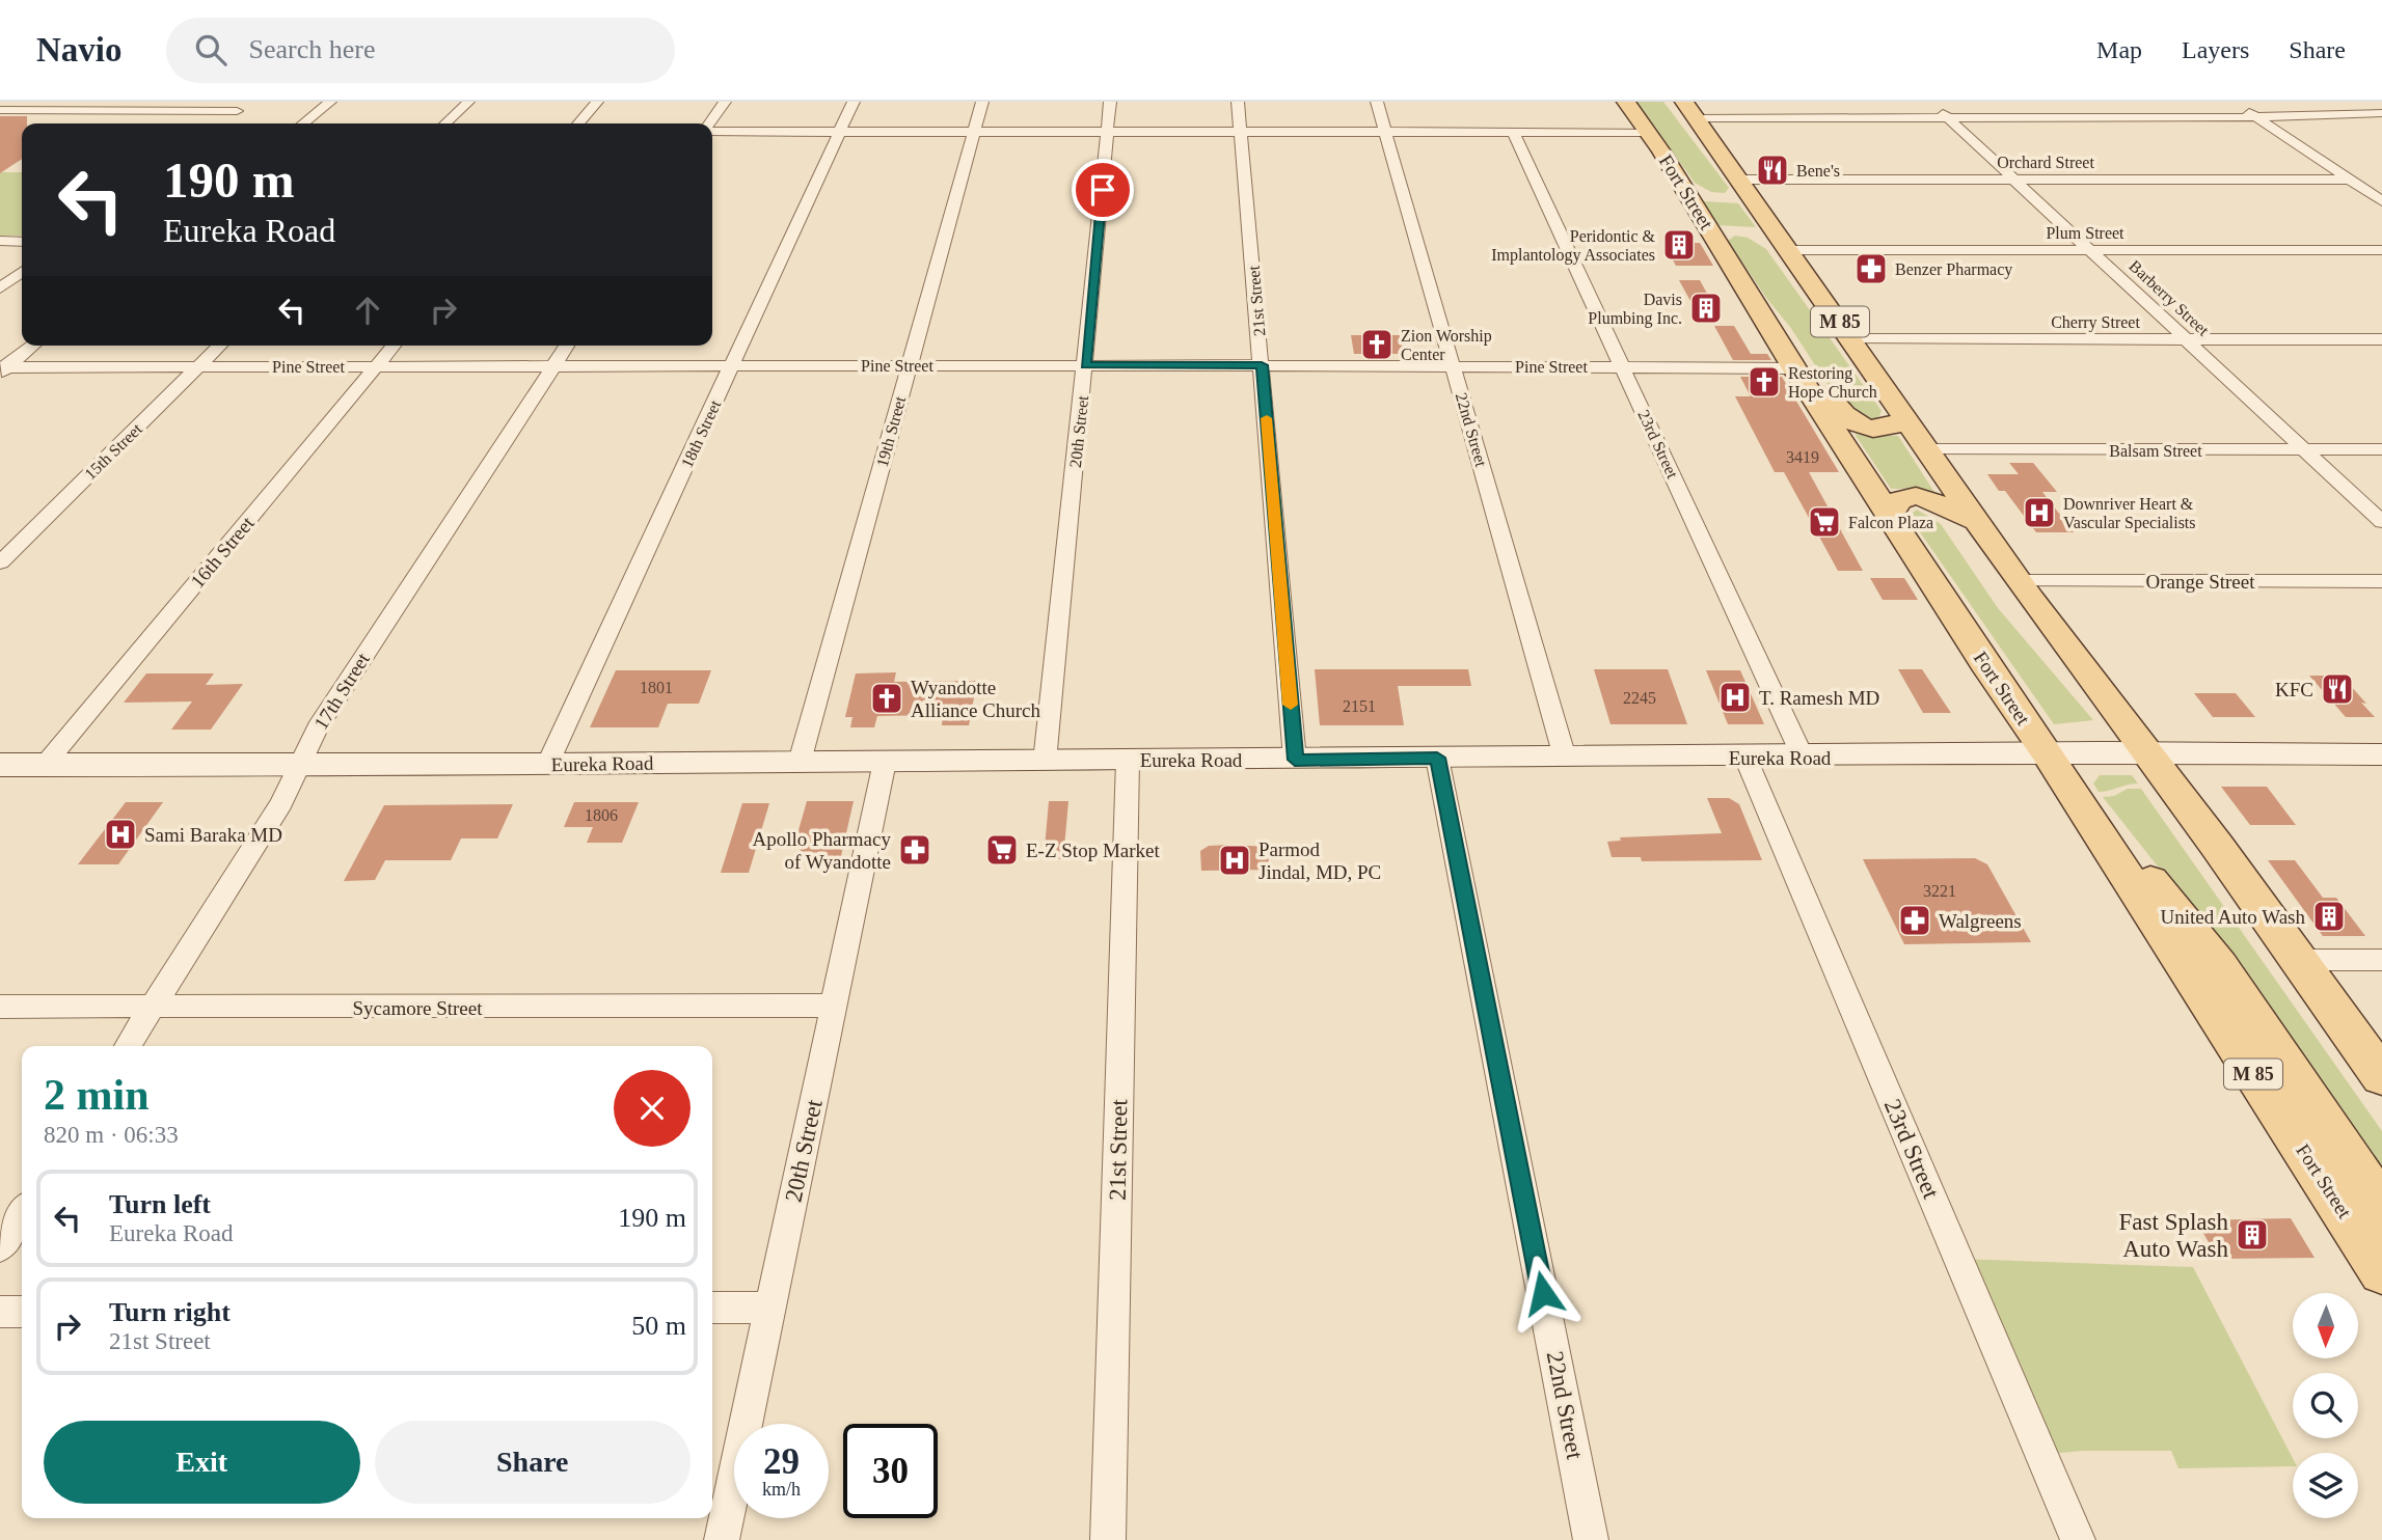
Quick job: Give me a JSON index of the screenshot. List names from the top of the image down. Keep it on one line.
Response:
{"streets":{"main road":["Fort Street","M 85","Eureka Road"],"street":["Orchard Street","Plum Street","Barberry Street","21st Street","Cherry Street","Pine Street","22nd Street","19th Street","20th Street","18th Street","23rd Street","Balsam Street","15th Street","16th Street","Orange Street","17th Street","Sycamore Street"]},"crossings":[["Orchard Street","Barberry Street"],["Orchard Street","M 85"],["Fort Street","Pine Street"],["Fort Street","Eureka Road"],["Plum Street","Barberry Street"],["Plum Street","M 85"],["Barberry Street","Cherry Street"],["Barberry Street","Balsam Street"],["21st Street","Pine Street"],["21st Street","Eureka Road"],["M 85","Cherry Street"],["M 85","Balsam Street"],["M 85","Orange Street"],["M 85","Eureka Road"],["Pine Street","22nd Street"],["Pine Street","19th Street"],["Pine Street","20th Street"],["Pine Street","18th Street"],["Pine Street","23rd Street"],["Pine Street","15th Street"],["Pine Street","16th Street"],["Pine Street","17th Street"],["22nd Street","Eureka Road"],["19th Street","Eureka Road"],["20th Street","Eureka Road"],["20th Street","Sycamore Street"],["18th Street","Eureka Road"],["23rd Street","Eureka Road"],["16th Street","Eureka Road"],["17th Street","Eureka Road"],["17th Street","Sycamore Street"]],"places":{"restaurant":["Bene's","KFC"],"building":["Peridontic & Implantology Associates","Davis Plumbing Inc.","United Auto Wash","Fast Splash Auto Wash"],"pharmacy":["Benzer Pharmacy","Apollo Pharmacy of Wyandotte","Walgreens"],"church":["Zion Worship Center","Restoring Hope Church","Wyandotte Alliance Church"],"hospital":["Downriver Heart & Vascular Specialists","T. Ramesh MD","Sami Baraka MD","Parmod Jindal, MD, PC"],"supermarket":["Falcon Plaza","E-Z Stop Market"]},"house_numbers":["3419","1801","2245","2151","1806","3221"],"north":"bottom","page":{"header":"Navio","search":"Search here","nav":["Map","Layers","Share"],"turn":["190 m","Eureka Road"],"heading":["2 min","820 m · 06:33"],"list":[{"name":"Turn left","note":"Eureka Road","value":"190 m"},{"name":"Turn right","note":"21st Street","value":"50 m"}],"buttons":["Exit","Share"],"speed":"29 km/h","limit":"30"}}
